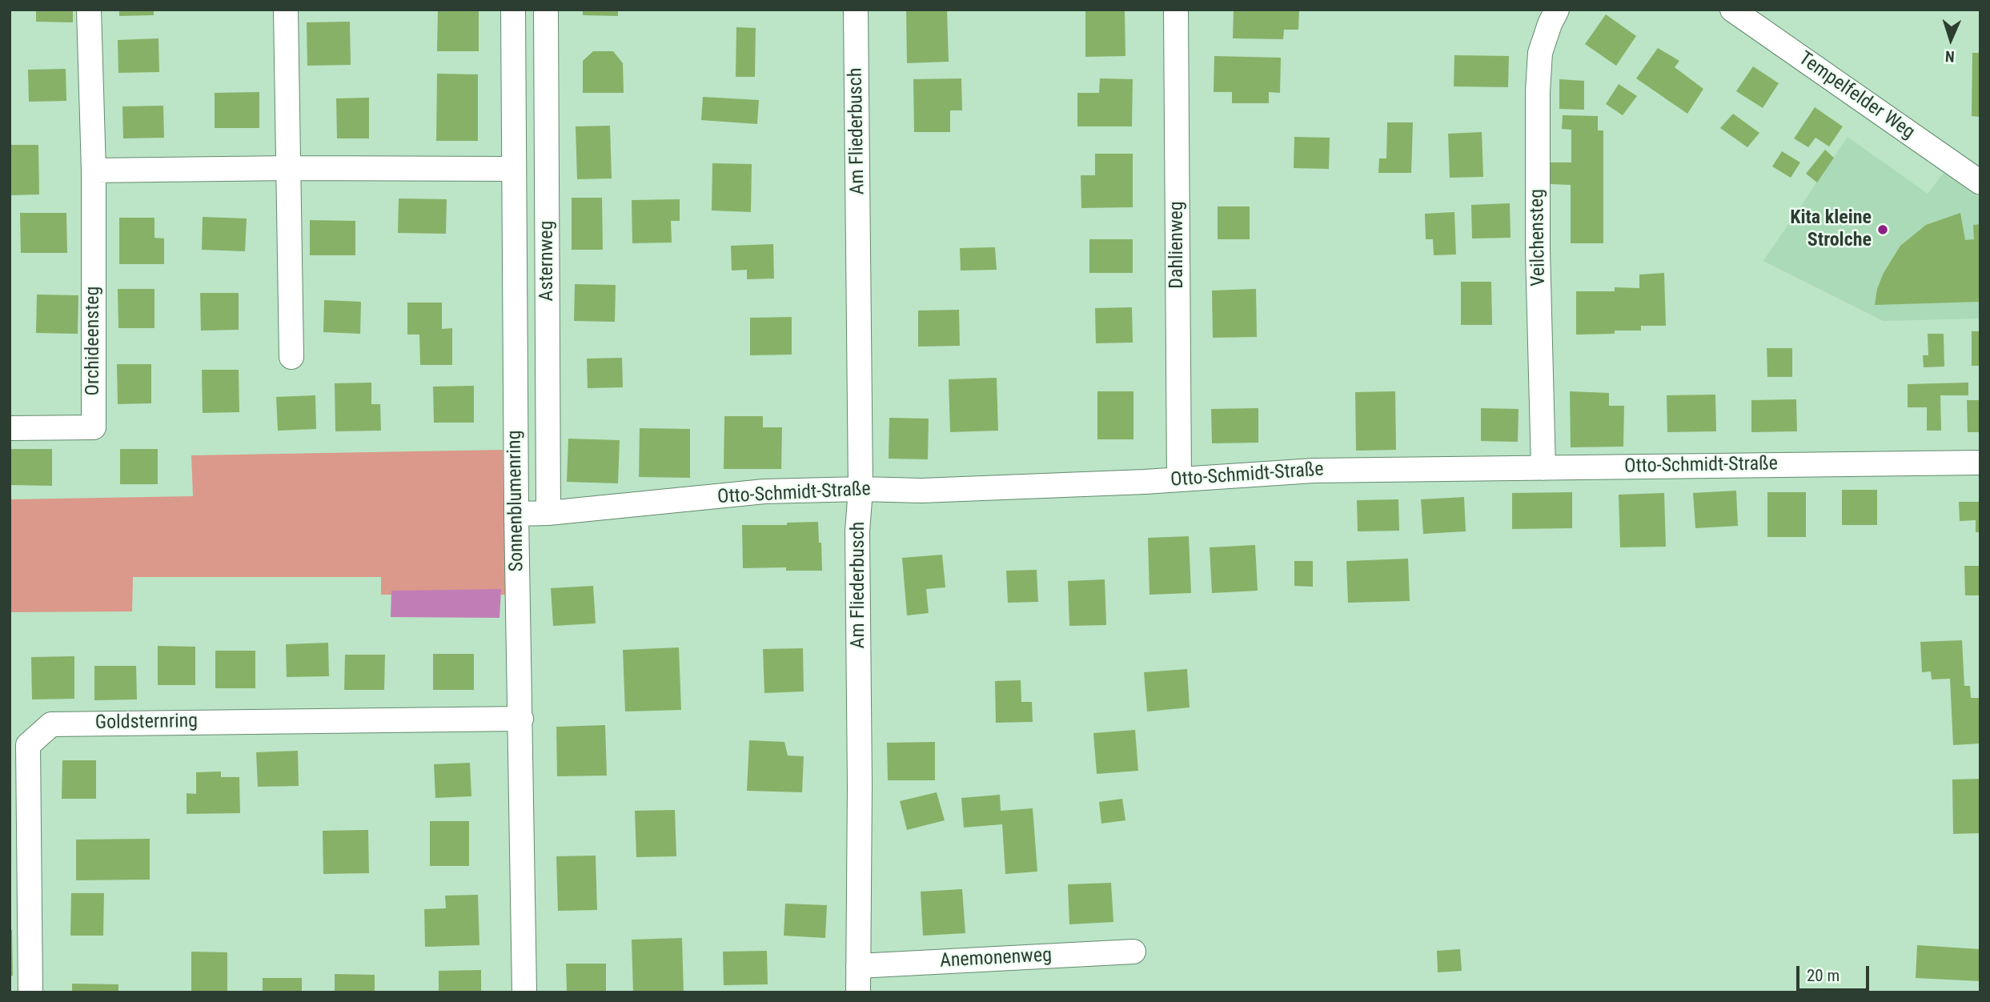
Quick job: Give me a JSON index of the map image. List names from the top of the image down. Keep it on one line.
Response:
{"streets":{"street":["Tempelfelder Weg","Am Fliederbusch","Veilchensteg","Dahlienweg","Asternweg","Orchideensteg","Otto-Schmidt-Straße","Sonnenblumenring","Goldsternring","Anemonenweg"]},"crossings":[["Am Fliederbusch","Otto-Schmidt-Straße"],["Am Fliederbusch","Anemonenweg"],["Veilchensteg","Otto-Schmidt-Straße"],["Dahlienweg","Otto-Schmidt-Straße"],["Asternweg","Otto-Schmidt-Straße"],["Otto-Schmidt-Straße","Sonnenblumenring"],["Sonnenblumenring","Goldsternring"]],"places":["Kita kleine Strolche"],"scale_bar":"20 m","north":"bottom"}
